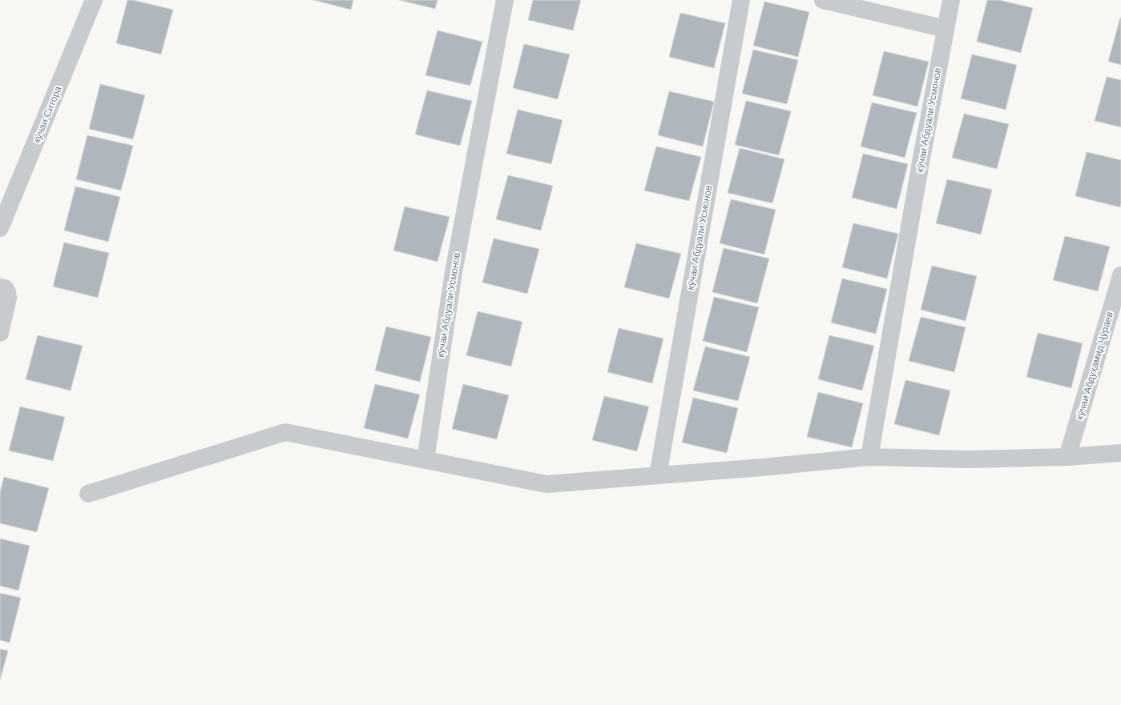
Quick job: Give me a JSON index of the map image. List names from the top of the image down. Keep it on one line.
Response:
{"streets":{"street":["кӯчаи Ситора","кӯчаи Абдуали Усмонов","кӯчаи Абдуҳамид Ҷӯраев"]}}
